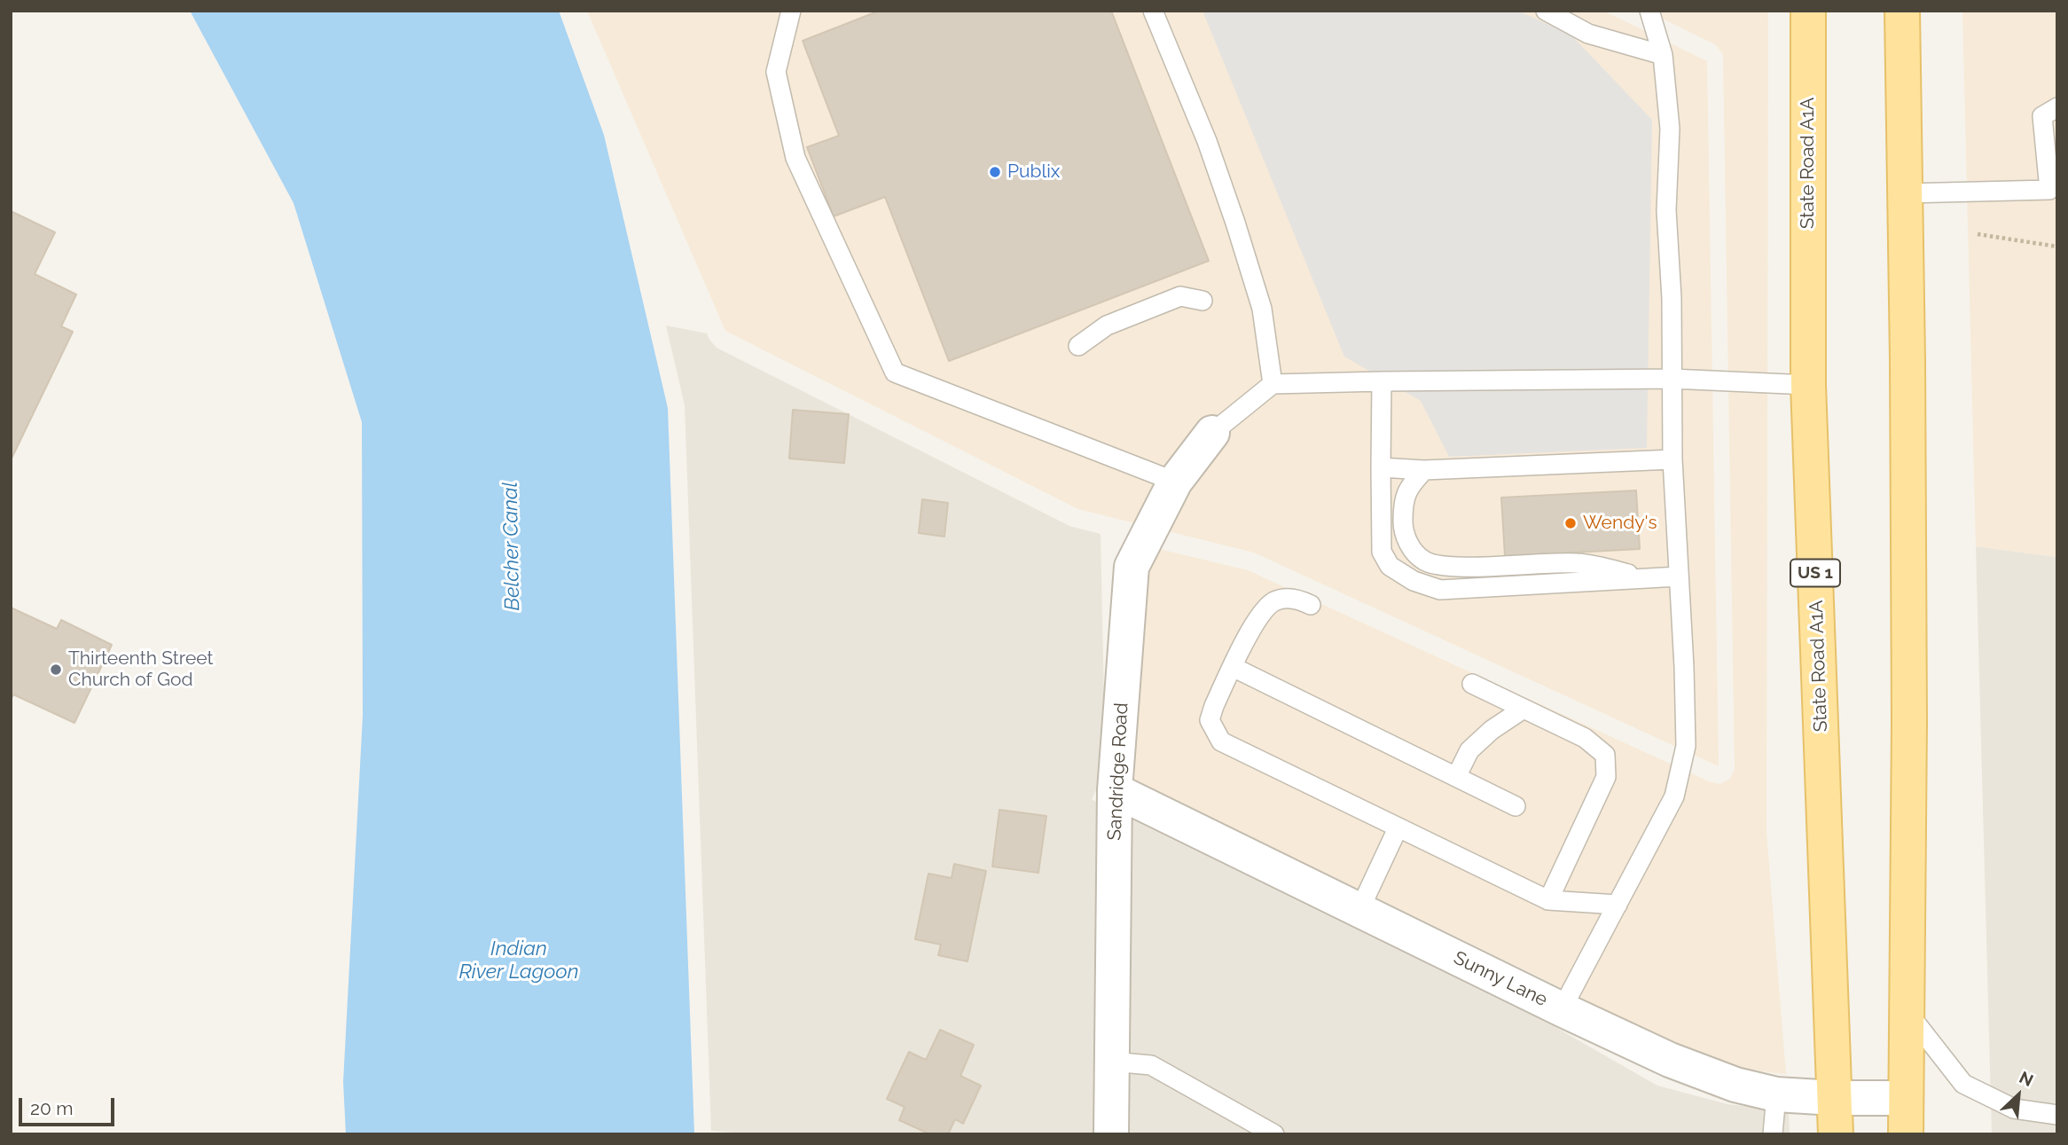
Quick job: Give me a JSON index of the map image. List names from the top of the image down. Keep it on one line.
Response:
{"streets":{"main road":["State Road A1A","US 1"],"street":["Sandridge Road","Sunny Lane"]},"crossings":[["State Road A1A","Sunny Lane"],["Sandridge Road","Sunny Lane"]],"water":["Belcher Canal","Indian River Lagoon"],"places":["Publix","Wendy's","Thirteenth Street Church of God"],"scale_bar":"20 m","north":"top right"}
